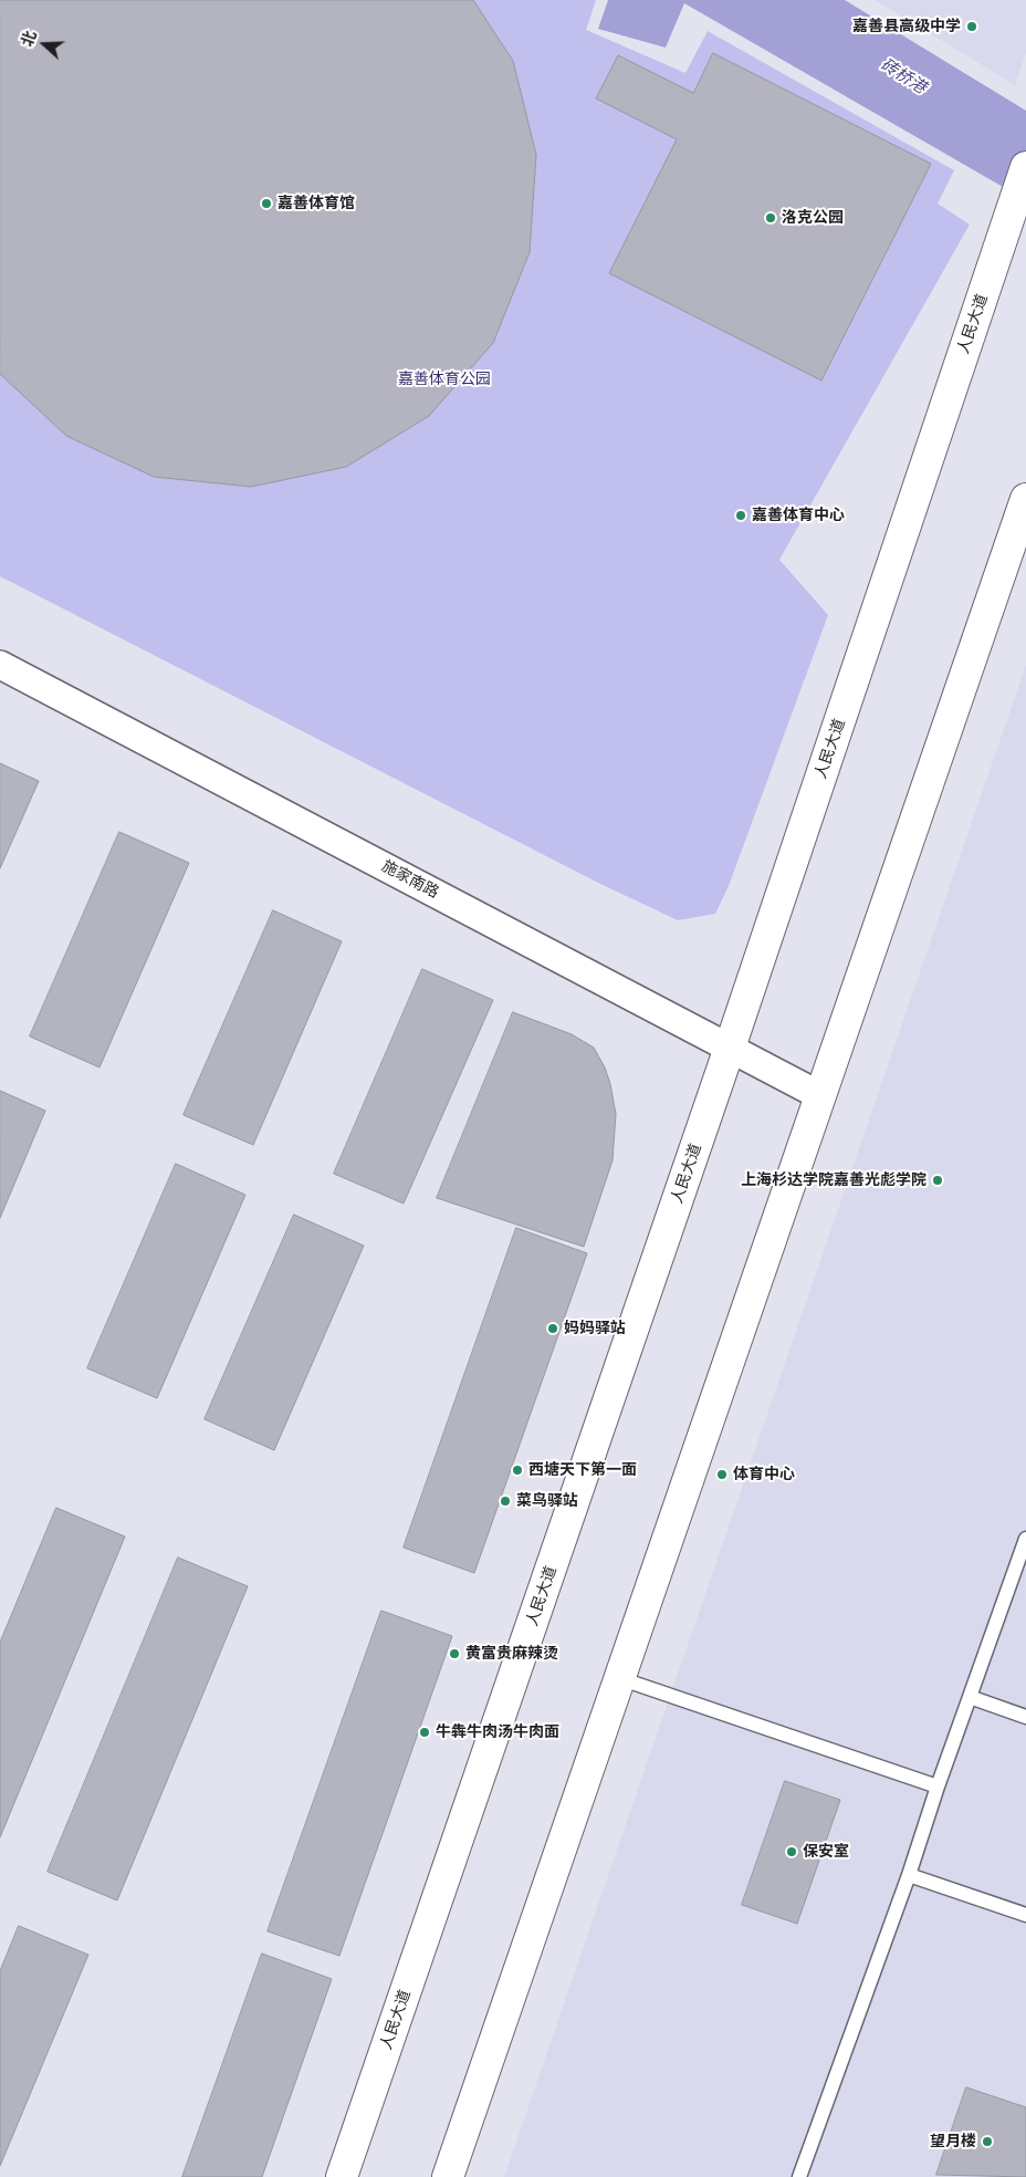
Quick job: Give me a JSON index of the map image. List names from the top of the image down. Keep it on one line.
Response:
{"streets":{"main road":["人民大道"],"street":["施家南路"]},"crossings":[["人民大道","施家南路"]],"water":["砖桥港"],"parks":["嘉善体育公园"],"places":["嘉善县高级中学","嘉善体育馆","洛克公园","嘉善体育中心","上海杉达学院嘉善光彪学院","妈妈驿站","西塘天下第一面","体育中心","菜鸟驿站","黄富贵麻辣烫","牛犇牛肉汤牛肉面","保安室","望月楼"],"north":"left"}
